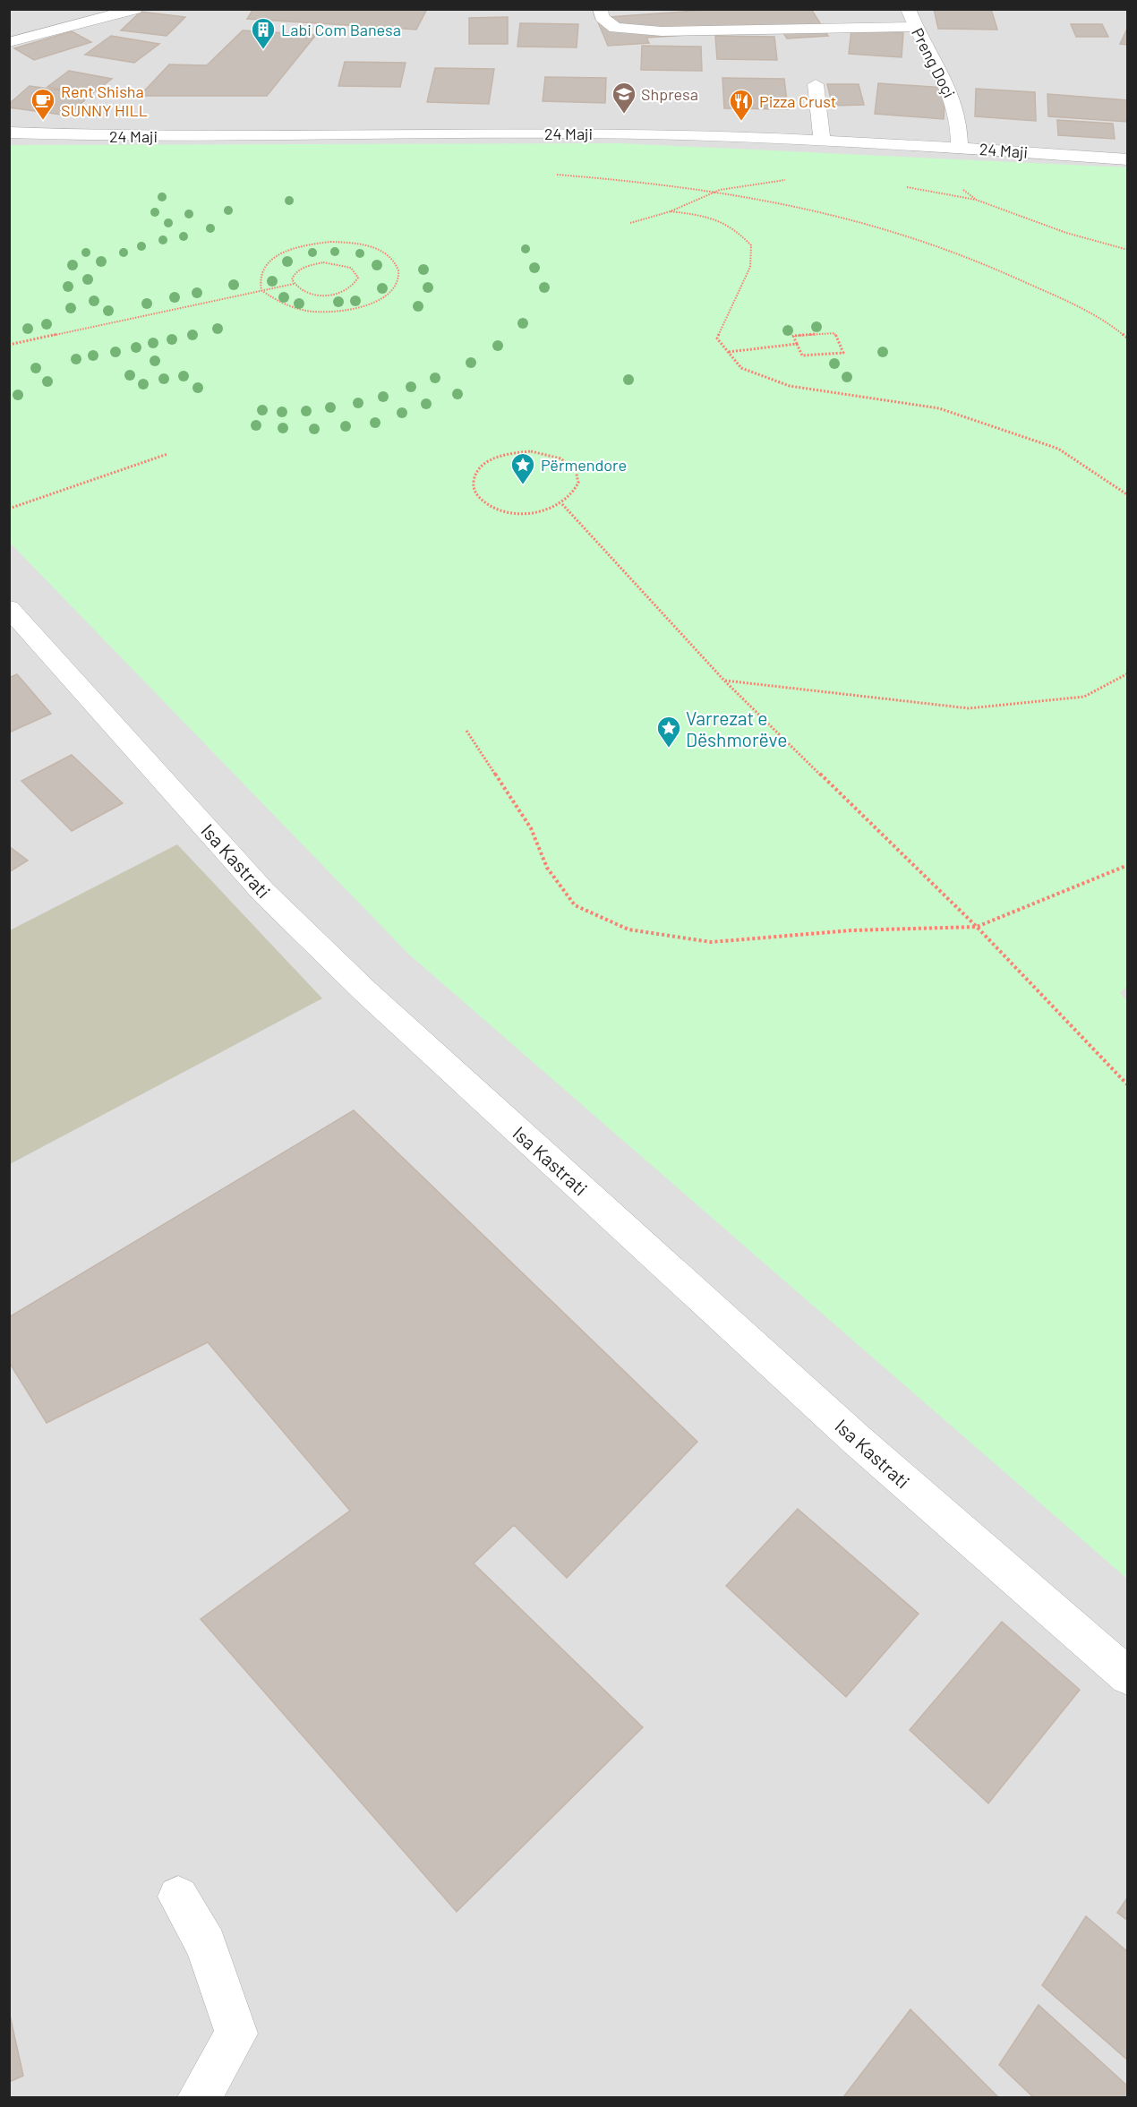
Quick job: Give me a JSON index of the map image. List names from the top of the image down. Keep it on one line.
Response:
{"streets":{"street":["Preng Doçi","24 Maji","Isa Kastrati"]},"crossings":[["Preng Doçi","24 Maji"]],"places":{"building":["Labi Com Banesa"],"school or university":["Shpresa"],"cafe":["Rent Shisha SUNNY HILL"],"restaurant":["Pizza Crust"],"place":["Përmendore","Varrezat e Dëshmorëve"]}}
